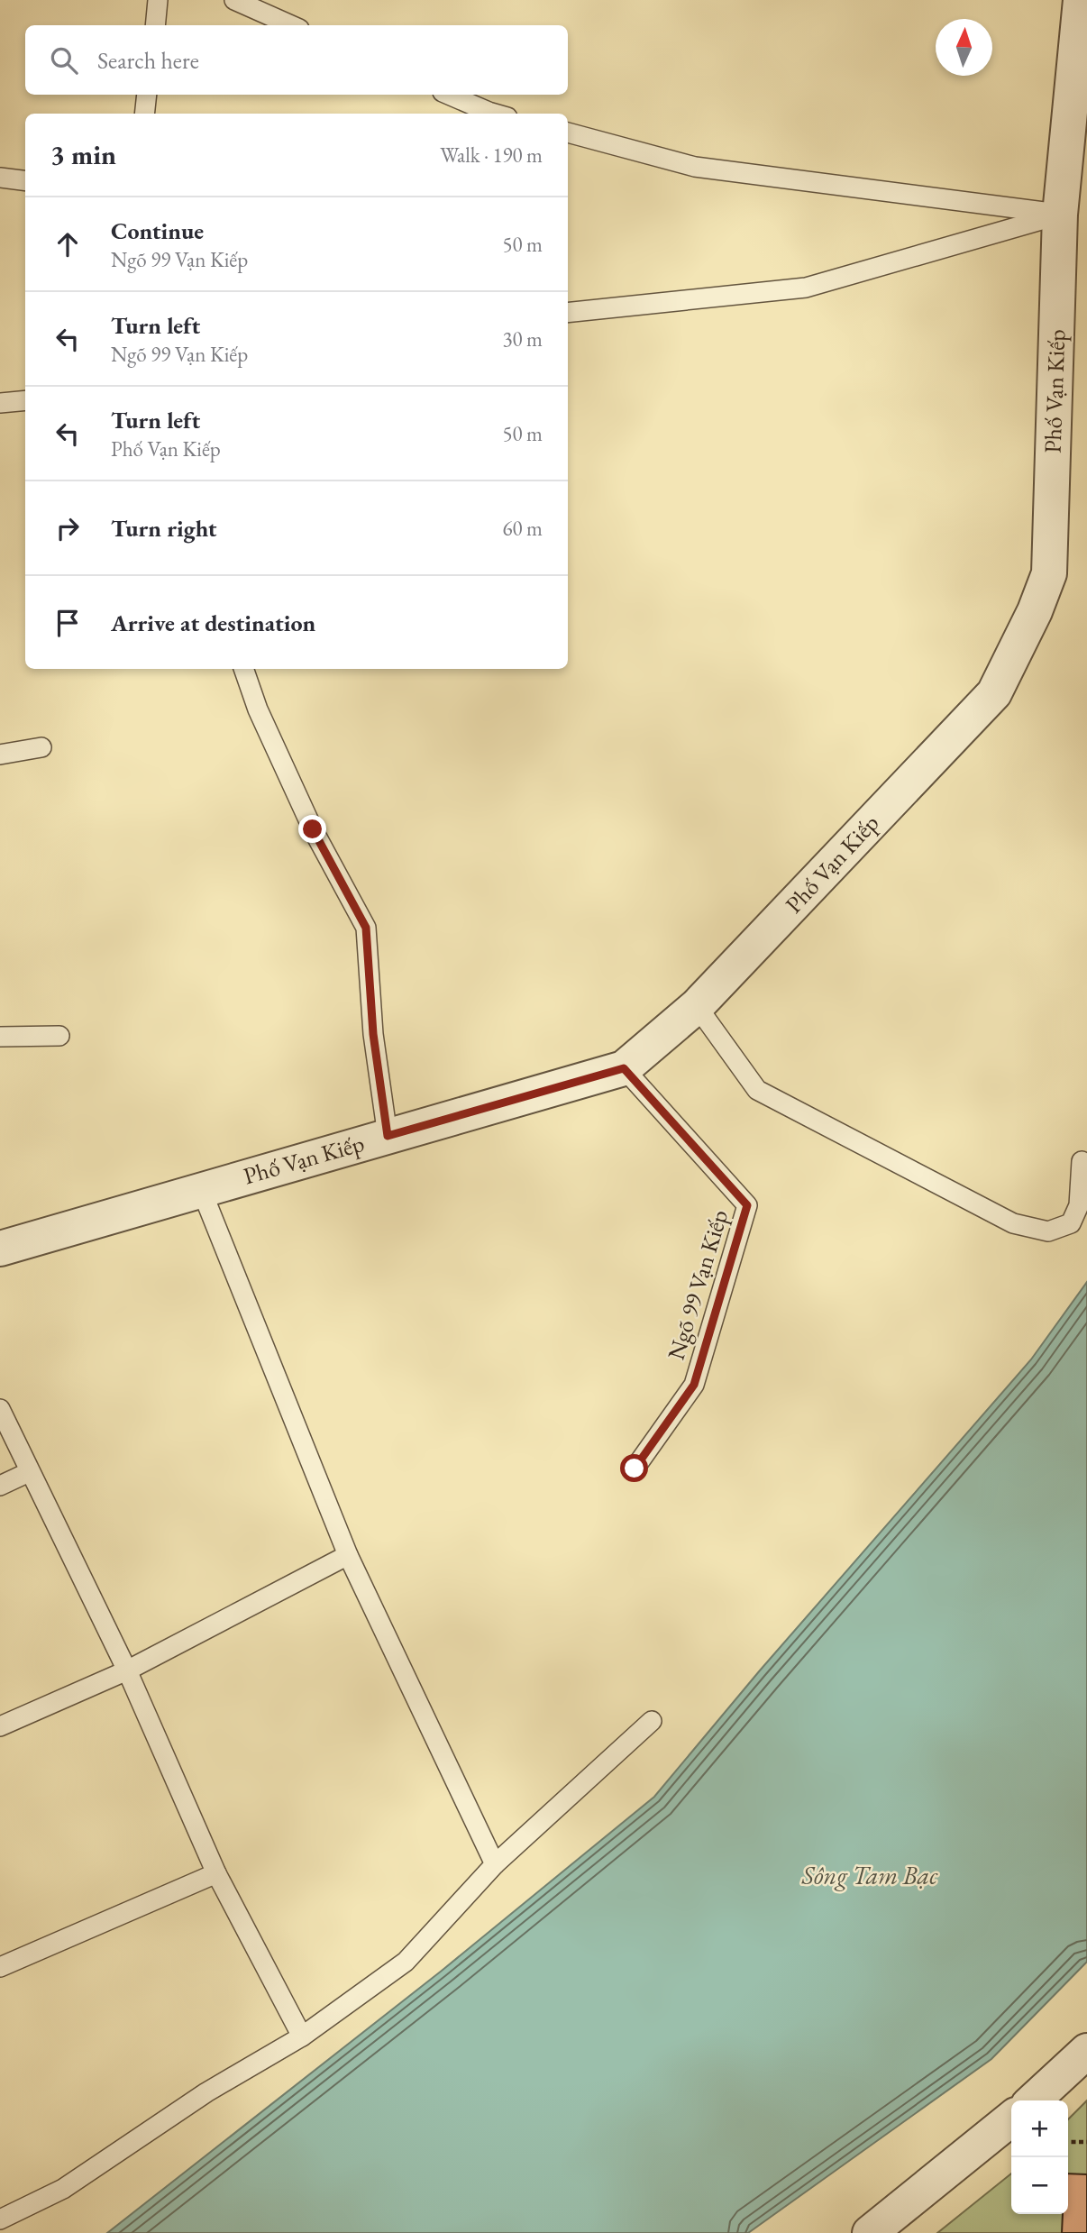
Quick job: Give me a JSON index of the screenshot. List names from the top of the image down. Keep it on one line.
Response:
{"streets":{"street":["Phố Vạn Kiếp"],"lane":["Ngõ 99 Vạn Kiếp"]},"crossings":[["Phố Vạn Kiếp","Ngõ 99 Vạn Kiếp"]],"water":["Sông Tam Bạc"],"north":"top","page":{"search":"Search here","heading":["3 min","Walk · 190 m"],"list":[["Continue","Ngõ 99 Vạn Kiếp","50 m"],["Turn left","Ngõ 99 Vạn Kiếp","30 m"],["Turn left","Phố Vạn Kiếp","50 m"],["Turn right","60 m"],"Arrive at destination"],"map_buttons":["+","−"]}}
